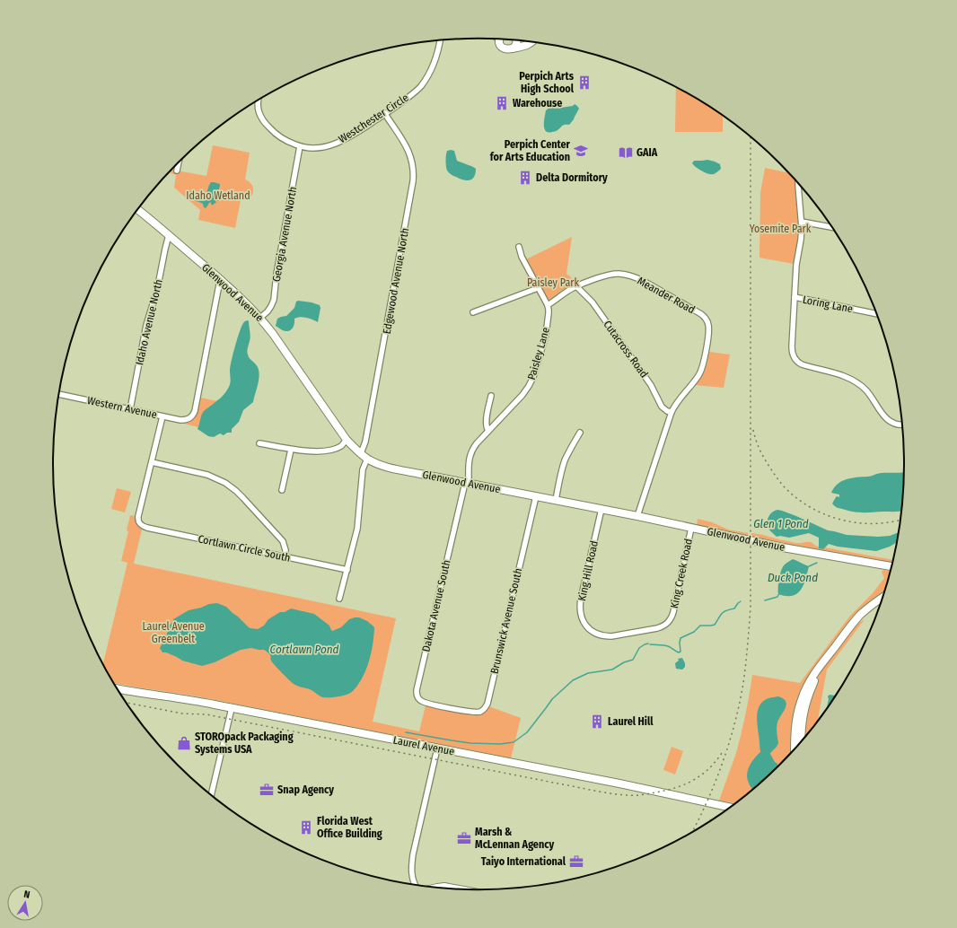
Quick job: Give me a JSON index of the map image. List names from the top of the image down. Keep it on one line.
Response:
{"streets":{"street":["Westchester Circle","Georgia Avenue North","Edgewood Avenue North","Glenwood Avenue","Meander Road","Loring Lane","Idaho Avenue North","Cutacross Road","Paisley Lane","Western Avenue","Cortlawn Circle South","King Hill Road","King Creek Road","Dakota Avenue South","Brunswick Avenue South","Laurel Avenue"]},"crossings":[["Westchester Circle","Georgia Avenue North"],["Westchester Circle","Edgewood Avenue North"],["Georgia Avenue North","Glenwood Avenue"],["Edgewood Avenue North","Glenwood Avenue"],["Glenwood Avenue","Meander Road"],["Glenwood Avenue","Idaho Avenue North"],["Glenwood Avenue","Paisley Lane"],["Glenwood Avenue","Western Avenue"],["Glenwood Avenue","King Hill Road"],["Glenwood Avenue","King Creek Road"],["Glenwood Avenue","Dakota Avenue South"],["Glenwood Avenue","Brunswick Avenue South"],["Meander Road","Cutacross Road"],["Meander Road","Paisley Lane"],["Idaho Avenue North","Western Avenue"],["Paisley Lane","Dakota Avenue South"],["King Hill Road","King Creek Road"],["Dakota Avenue South","Brunswick Avenue South"]],"water":["Glen 1 Pond","Duck Pond","Cortlawn Pond"],"parks":["Idaho Wetland","Yosemite Park","Paisley Park","Laurel Avenue Greenbelt"],"places":{"building":["Perpich Arts High School","Warehouse","Delta Dormitory","Laurel Hill","Florida West Office Building"],"school or university":["Perpich Center for Arts Education"],"library":["GAIA"],"shop":["STOROpack Packaging Systems USA"],"office":["Snap Agency","Marsh & McLennan Agency","Taiyo International"]},"north":"top"}
